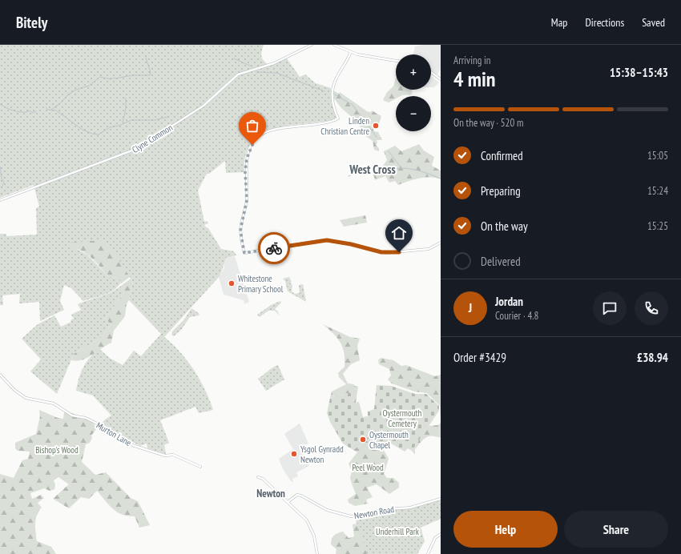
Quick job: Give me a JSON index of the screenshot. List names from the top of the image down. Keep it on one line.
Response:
{"streets":{"street":["Clyne Common","Murton Lane","Newton Road"]},"districts":["West Cross","Newton"],"parks":["Oystermouth Cemetery","Bishop's Wood","Peel Wood","Underhill Park"],"places":["Linden Christian Centre","Whitestone Primary School","Oystermouth Chapel","Ysgol Gynradd Newton"],"page":{"header":"Bitely","nav":["Map","Directions","Saved"],"heading":["4 min","Arriving in","15:38–15:43"],"panel":["Jordan","Courier · 4.8","Order #3429","£38.94"],"map_buttons":["+","−"],"bar":"On the way · 520 m","list":[["Confirmed","15:05"],["Preparing","15:24"],["On the way","15:25"],"Delivered"],"round":"J","buttons":["Help","Share"]}}
